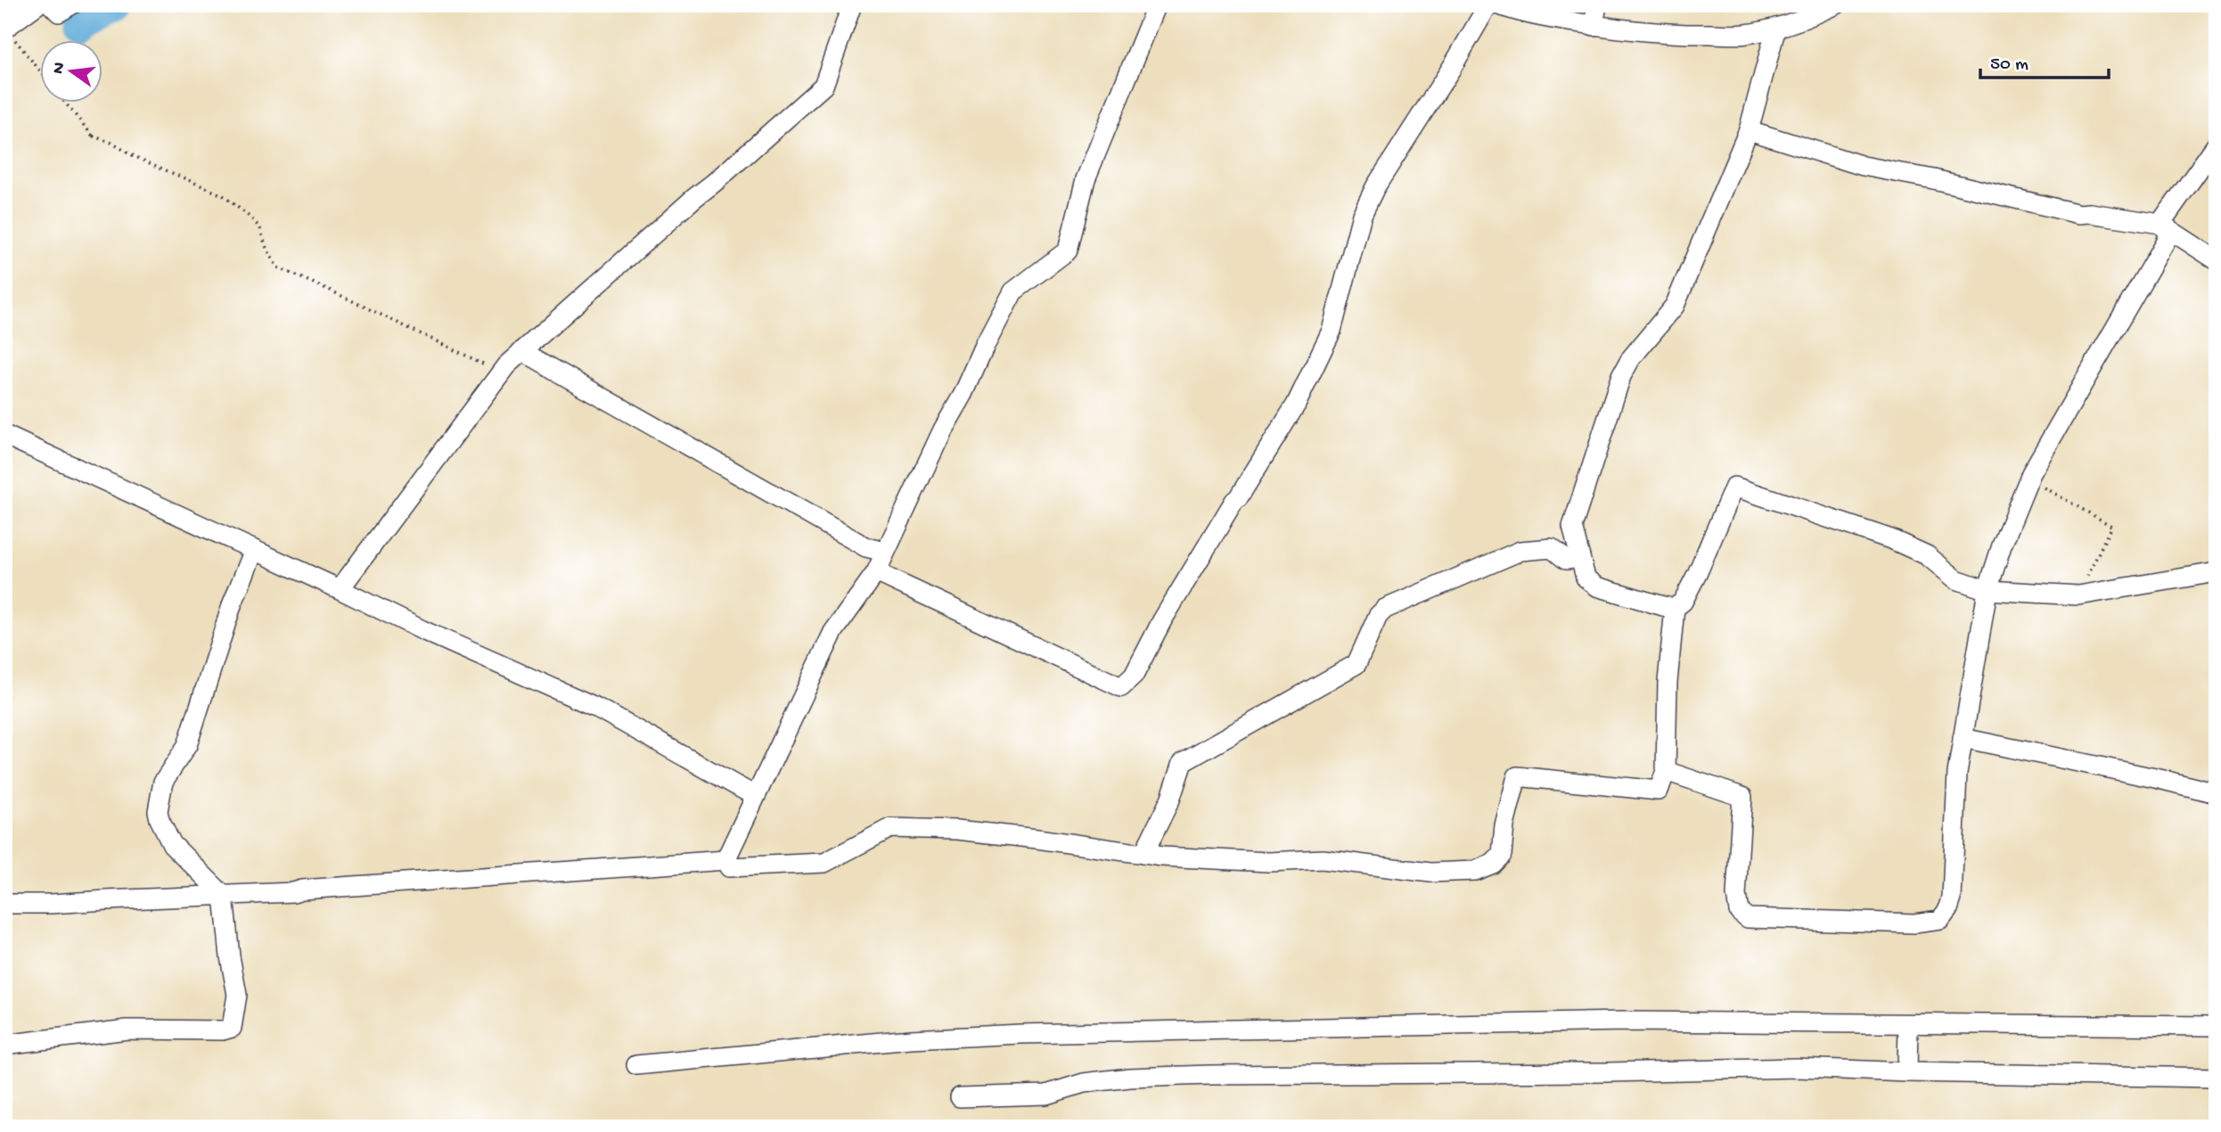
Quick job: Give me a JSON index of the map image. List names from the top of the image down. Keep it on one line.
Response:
{"scale_bar":"50 m","north":"left"}
